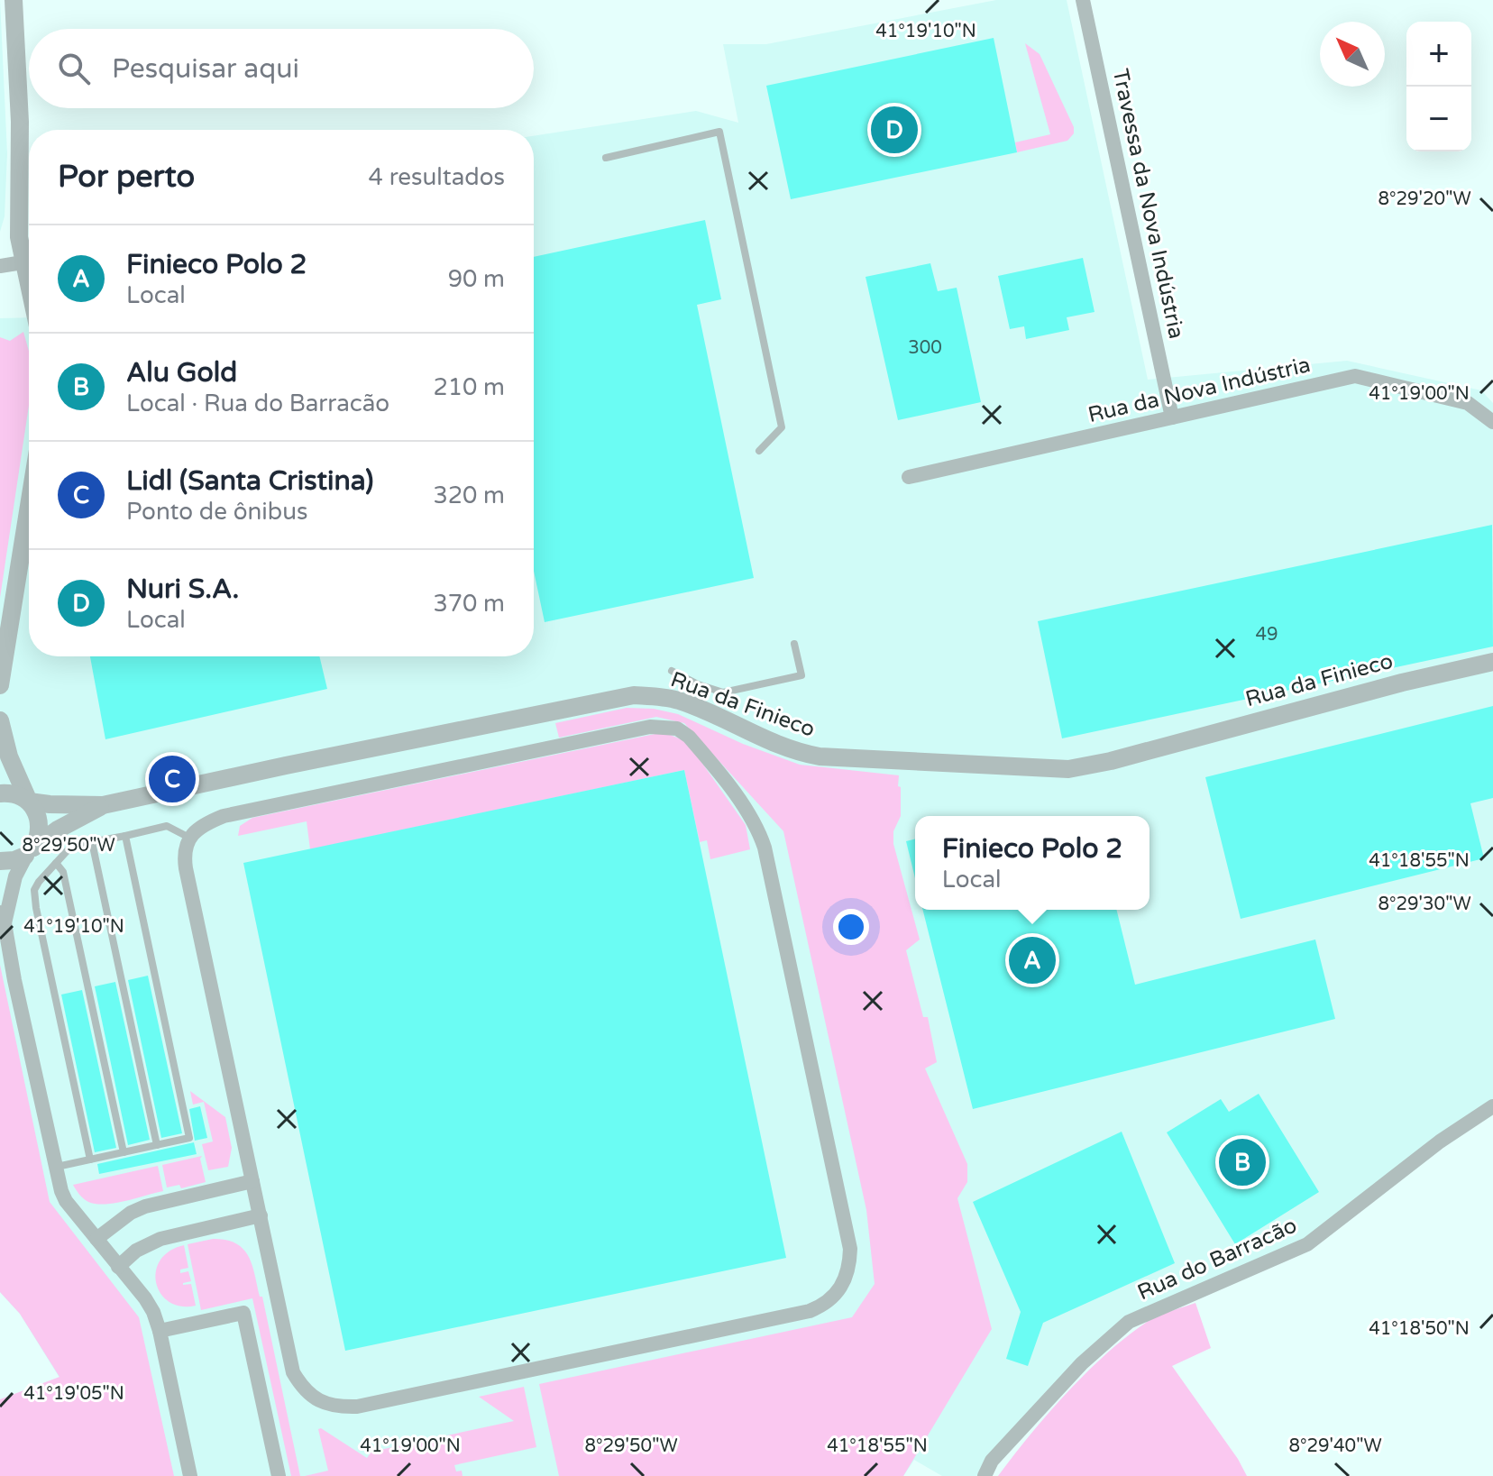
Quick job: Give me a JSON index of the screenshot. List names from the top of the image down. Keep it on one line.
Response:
{"streets":{"street":["Travessa da Nova Indústria","Rua da Nova Indústria","Rua da Finieco","Rua do Barracão"]},"crossings":[["Travessa da Nova Indústria","Rua da Nova Indústria"]],"house_numbers":["300","49"],"north":"top left","page":{"map_buttons":["+","−"],"search":"Pesquisar aqui","pins":["D","C","A","B"],"heading":["Por perto","4 resultados"],"list":[{"mark":"A","name":"Finieco Polo 2","note":"Local","value":"90 m"},{"mark":"B","name":"Alu Gold","note":"Local · Rua do Barracão","value":"210 m"},{"mark":"C","name":"Lidl (Santa Cristina)","note":"Ponto de ônibus","value":"320 m"},{"mark":"D","name":"Nuri S.A.","note":"Local","value":"370 m"}],"popup":["Finieco Polo 2","Local"]},"coordinates":["41°19'10\"N","8°29'20\"W","41°19'00\"N","8°29'50\"W","41°18'55\"N","8°29'30\"W","41°18'50\"N","41°19'05\"N","8°29'40\"W"]}
